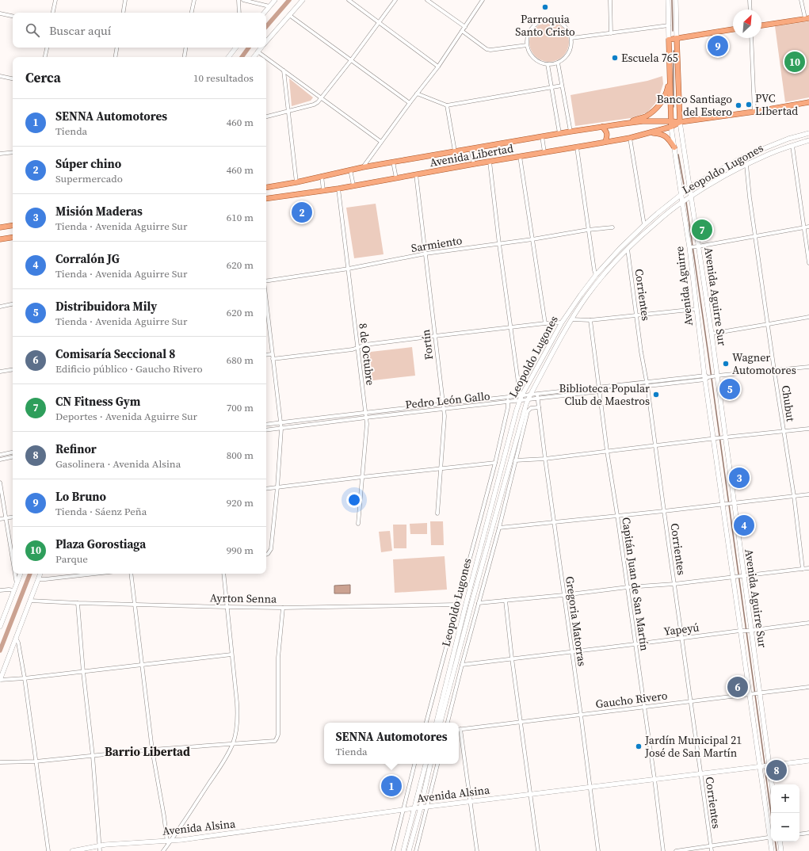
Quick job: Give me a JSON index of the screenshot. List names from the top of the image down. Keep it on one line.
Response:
{"streets":{"main road":["Avenida Libertad","Leopoldo Lugones","Avenida Aguirre","Avenida Aguirre Sur","Avenida Alsina"],"street":["Sarmiento","Corrientes","Fortín","8 de Octubre","Pedro León Gallo","Chubut","Capitán Juan de San Martín","Ayrton Senna","Gregoria Matorras","Yapeyú","Gaucho Rivero"]},"crossings":[["Avenida Libertad","Avenida Aguirre Sur"],["Avenida Libertad","Fortín"],["Avenida Libertad","8 de Octubre"],["Leopoldo Lugones","Avenida Aguirre"],["Leopoldo Lugones","Corrientes"],["Leopoldo Lugones","Avenida Aguirre Sur"],["Leopoldo Lugones","Pedro León Gallo"],["Leopoldo Lugones","Chubut"],["Sarmiento","Fortín"],["Sarmiento","8 de Octubre"],["Avenida Aguirre","Avenida Aguirre Sur"],["Avenida Aguirre","Pedro León Gallo"],["Corrientes","Pedro León Gallo"],["Corrientes","Yapeyú"],["Corrientes","Gaucho Rivero"],["Corrientes","Avenida Alsina"],["Avenida Aguirre Sur","Pedro León Gallo"],["Avenida Aguirre Sur","Yapeyú"],["Avenida Aguirre Sur","Gaucho Rivero"],["Avenida Aguirre Sur","Avenida Alsina"],["Fortín","Pedro León Gallo"],["8 de Octubre","Pedro León Gallo"],["Pedro León Gallo","Chubut"],["Pedro León Gallo","Capitán Juan de San Martín"],["Pedro León Gallo","Gregoria Matorras"],["Capitán Juan de San Martín","Yapeyú"],["Capitán Juan de San Martín","Gaucho Rivero"],["Capitán Juan de San Martín","Avenida Alsina"],["Gregoria Matorras","Yapeyú"],["Gregoria Matorras","Gaucho Rivero"],["Gregoria Matorras","Avenida Alsina"]],"districts":["Barrio Libertad"],"places":["Parroquia Santo Cristo","Escuela 765","PVC LIbertad","Banco Santiago del Estero","Wagner Automotores","Biblioteca Popular Club de Maestros","Jardín Municipal 21 José de San Martín"],"north":"top right","page":{"search":"Buscar aquí","pins":["9","10","2","7","5","3","4","6","8","1"],"heading":["Cerca","10 resultados"],"list":[{"mark":"1","name":"SENNA Automotores","note":"Tienda","value":"460 m"},{"mark":"2","name":"Súper chino","note":"Supermercado","value":"460 m"},{"mark":"3","name":"Misión Maderas","note":"Tienda · Avenida Aguirre Sur","value":"610 m"},{"mark":"4","name":"Corralón JG","note":"Tienda · Avenida Aguirre Sur","value":"620 m"},{"mark":"5","name":"Distribuidora Mily","note":"Tienda · Avenida Aguirre Sur","value":"620 m"},{"mark":"6","name":"Comisaría Seccional 8","note":"Edificio público · Gaucho Rivero","value":"680 m"},{"mark":"7","name":"CN Fitness Gym","note":"Deportes · Avenida Aguirre Sur","value":"700 m"},{"mark":"8","name":"Refinor","note":"Gasolinera · Avenida Alsina","value":"800 m"},{"mark":"9","name":"Lo Bruno","note":"Tienda · Sáenz Peña","value":"920 m"},{"mark":"10","name":"Plaza Gorostiaga","note":"Parque","value":"990 m"}],"popup":["SENNA Automotores","Tienda"],"map_buttons":["+","−"]}}
